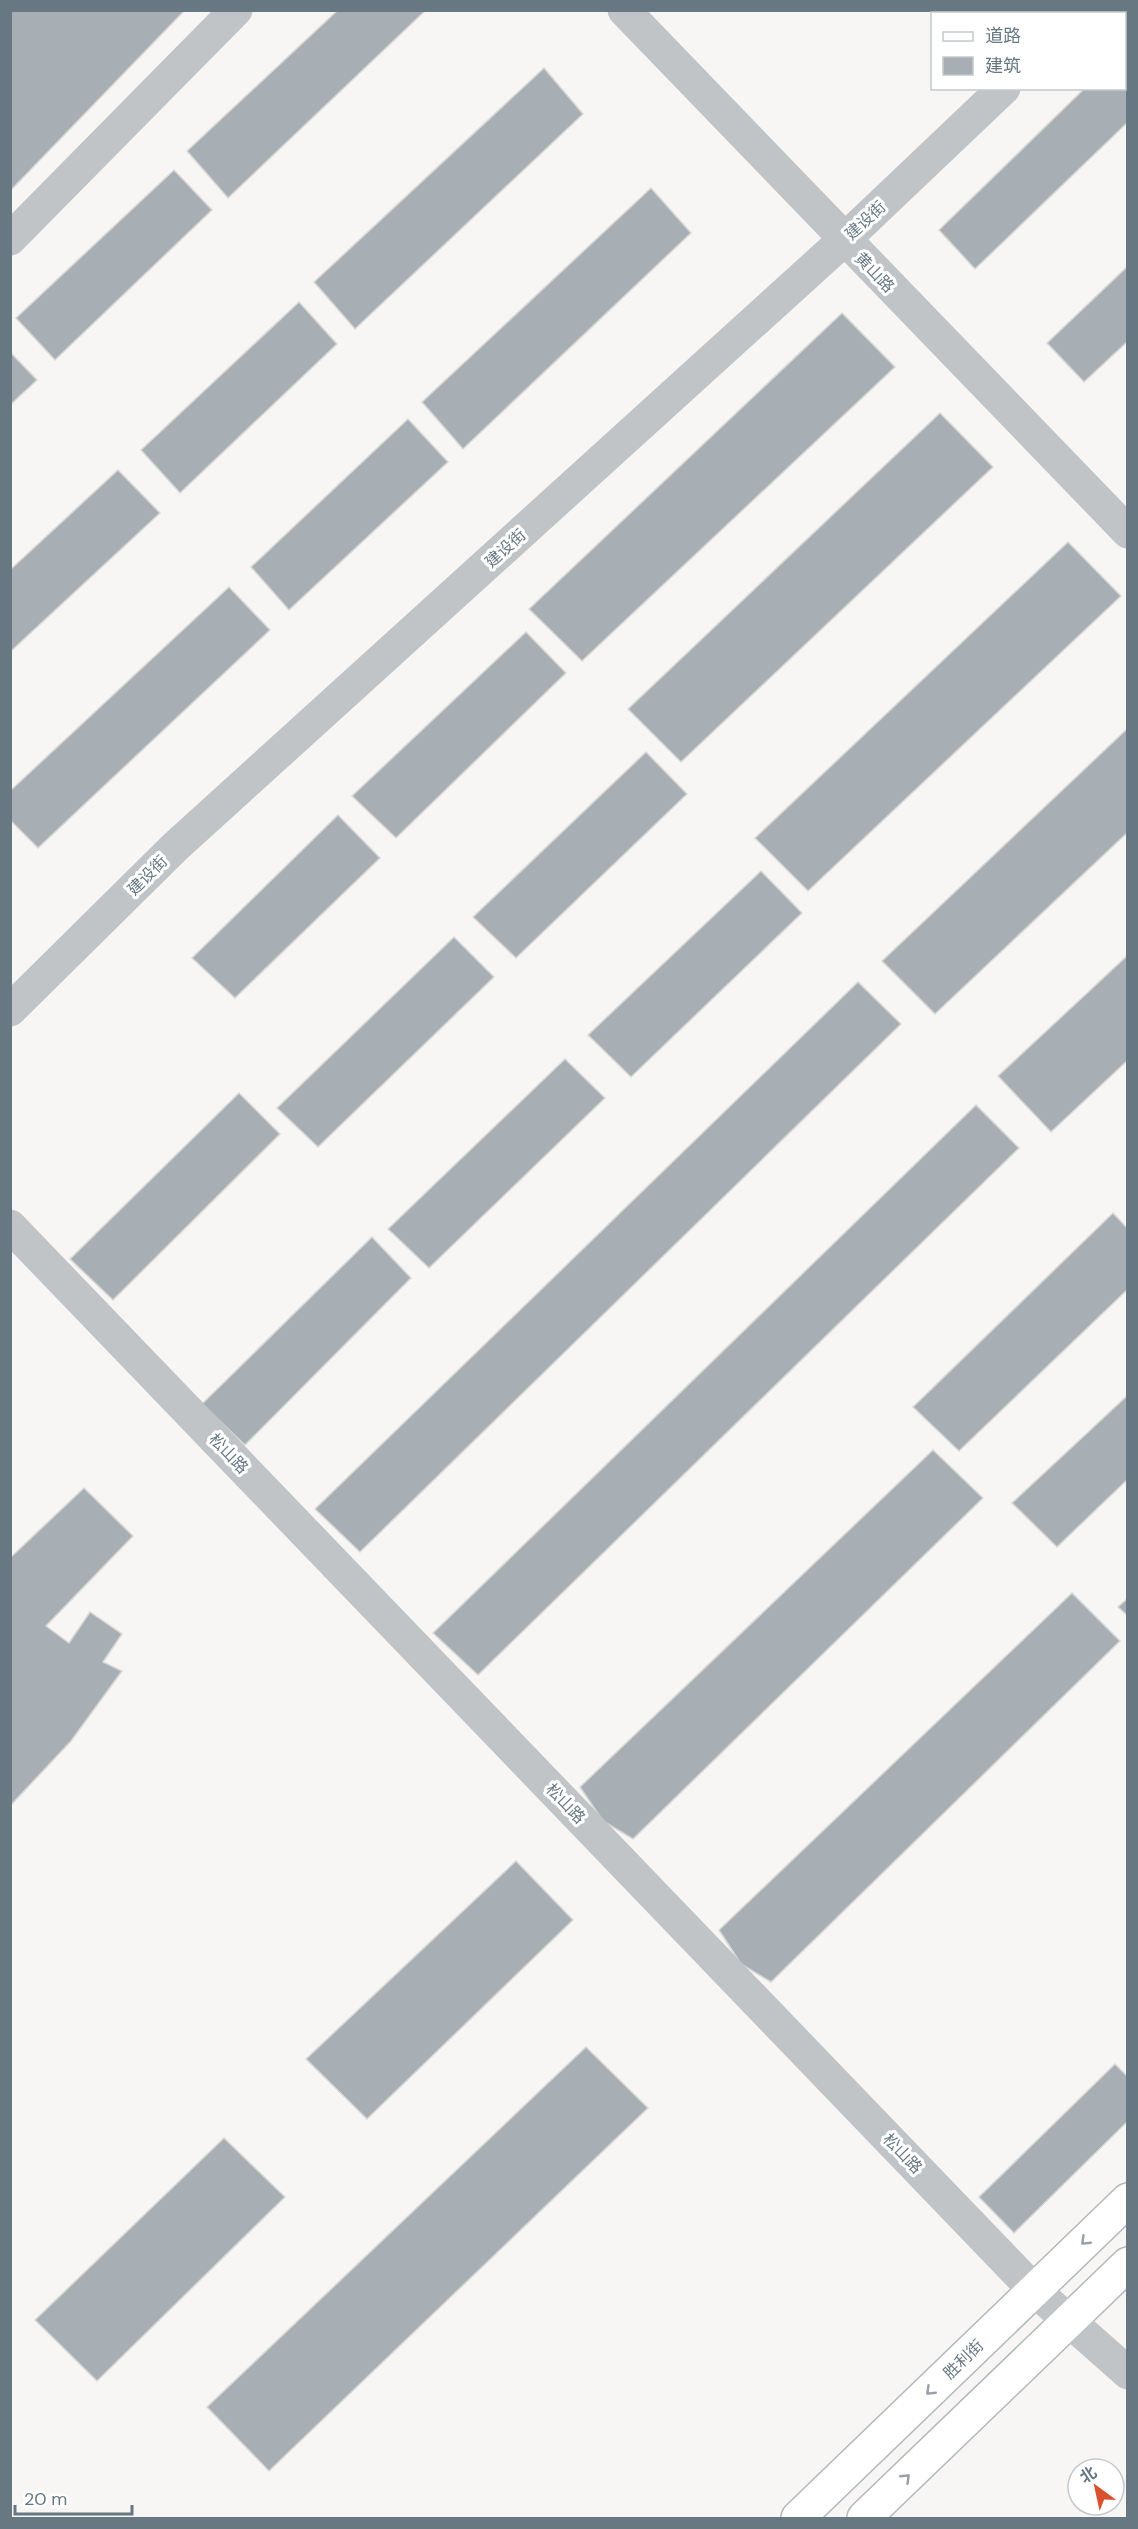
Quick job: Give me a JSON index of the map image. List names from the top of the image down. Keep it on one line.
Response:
{"streets":{"main road":["胜利街"],"street":["建设街","黄山路","松山路"]},"crossings":[["建设街","黄山路"],["松山路","胜利街"]],"legend":["道路","建筑"],"scale_bar":"20 m","north":"top left"}
